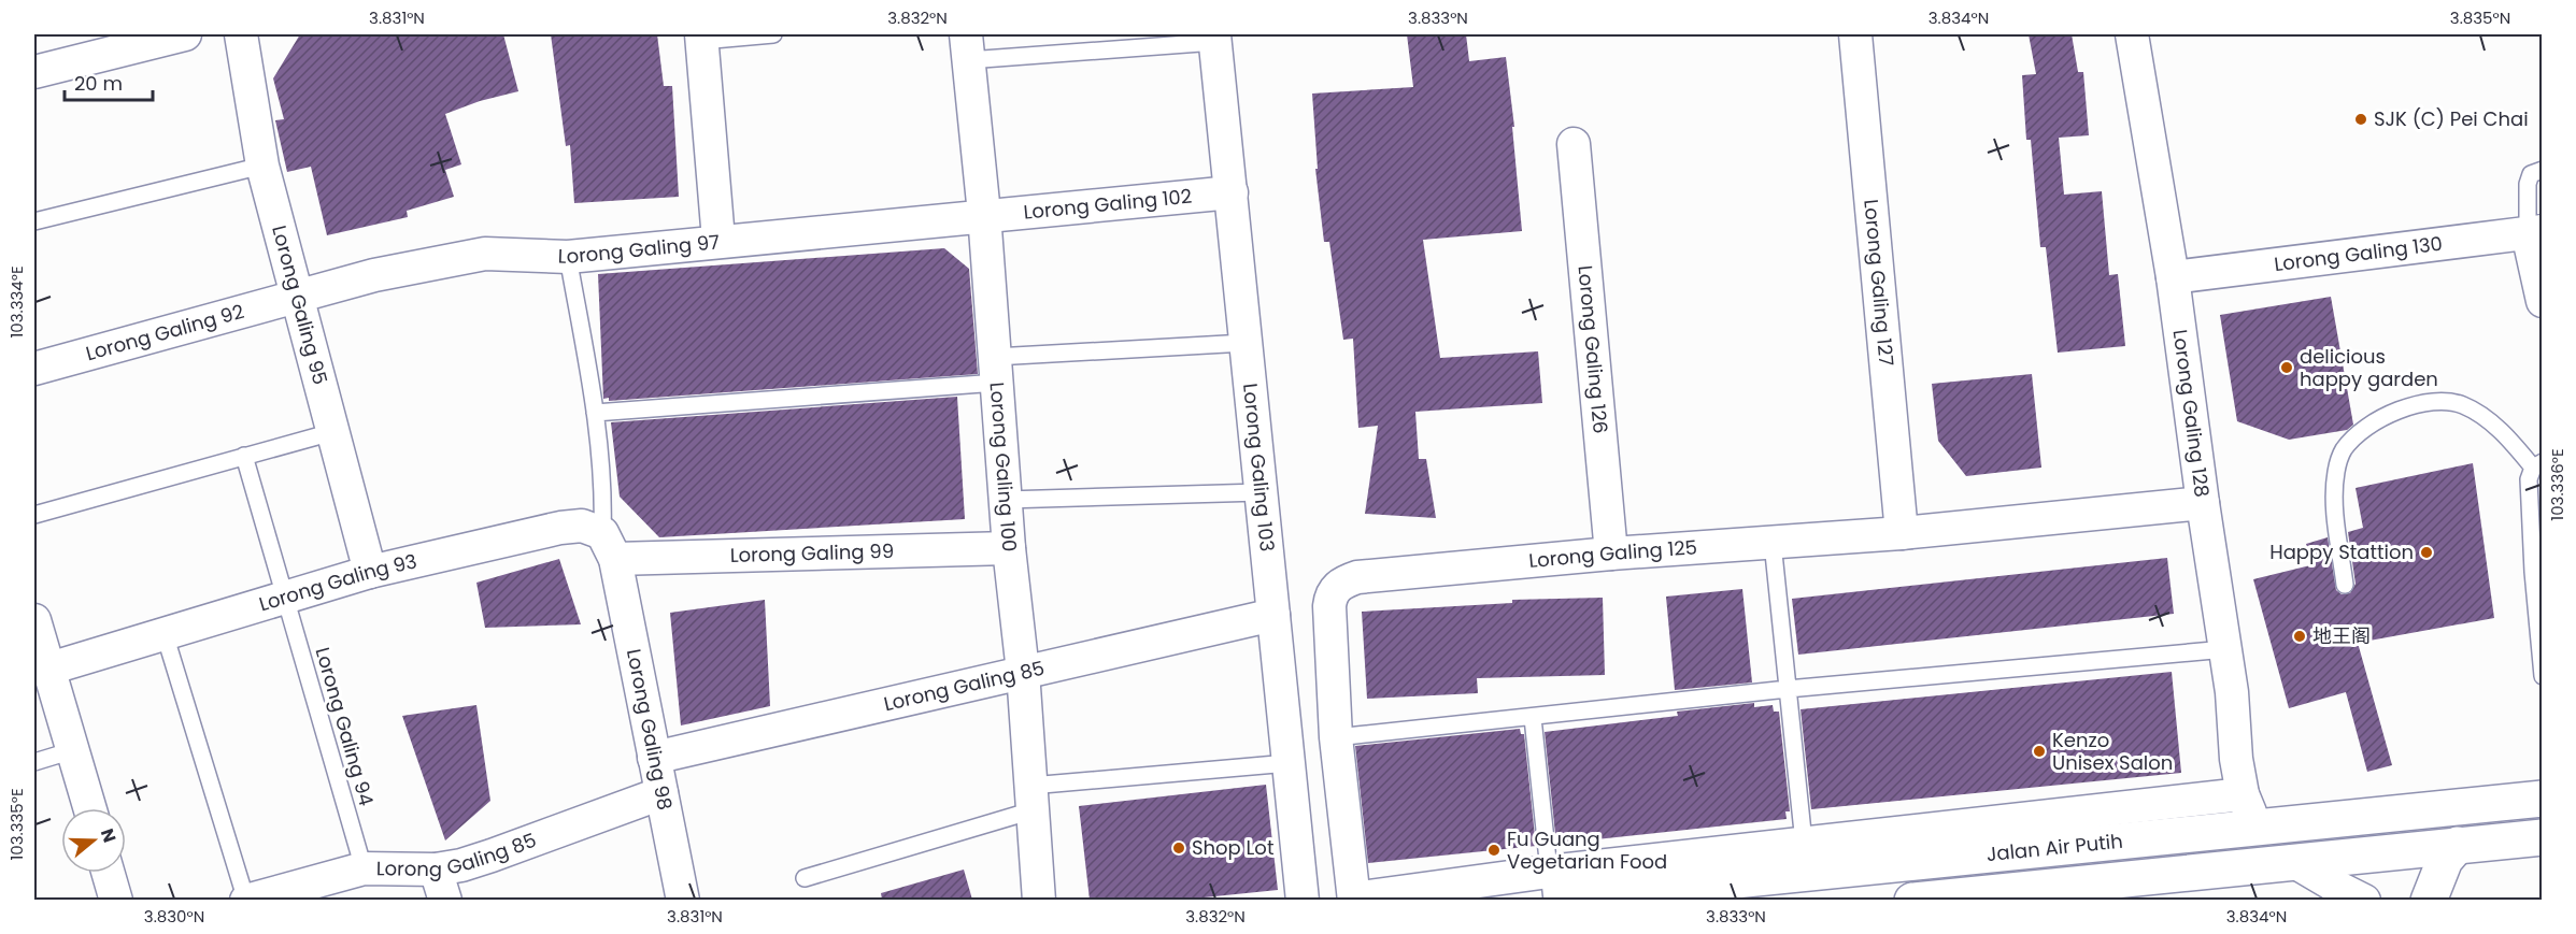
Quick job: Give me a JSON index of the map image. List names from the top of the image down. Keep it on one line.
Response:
{"streets":{"street":["Lorong Galing 102","Lorong Galing 97","Lorong Galing 130","Lorong Galing 127","Lorong Galing 95","Lorong Galing 92","Lorong Galing 126","Lorong Galing 128","Lorong Galing 100","Lorong Galing 103","Lorong Galing 99","Lorong Galing 125","Lorong Galing 93","Lorong Galing 85","Lorong Galing 98","Jalan Air Putih"],"lane":["Lorong Galing 94"]},"crossings":[["Lorong Galing 102","Lorong Galing 97"],["Lorong Galing 102","Lorong Galing 100"],["Lorong Galing 102","Lorong Galing 103"],["Lorong Galing 97","Lorong Galing 95"],["Lorong Galing 97","Lorong Galing 92"],["Lorong Galing 97","Lorong Galing 100"],["Lorong Galing 130","Lorong Galing 128"],["Lorong Galing 127","Lorong Galing 125"],["Lorong Galing 95","Lorong Galing 92"],["Lorong Galing 95","Lorong Galing 93"],["Lorong Galing 126","Lorong Galing 125"],["Lorong Galing 128","Lorong Galing 125"],["Lorong Galing 128","Jalan Air Putih"],["Lorong Galing 100","Lorong Galing 99"],["Lorong Galing 100","Lorong Galing 85"],["Lorong Galing 103","Lorong Galing 85"],["Lorong Galing 99","Lorong Galing 93"],["Lorong Galing 99","Lorong Galing 98"],["Lorong Galing 93","Lorong Galing 94"],["Lorong Galing 93","Lorong Galing 98"],["Lorong Galing 85","Lorong Galing 94"],["Lorong Galing 85","Lorong Galing 98"]],"places":["SJK (C) Pei Chai","delicious happy garden","Happy Stattion","地王阁","Kenzo Unisex Salon","Shop Lot","Fu Guang Vegetarian Food"],"scale_bar":"20 m","north":"right","coordinates":["3.831°N","3.832°N","3.833°N","3.834°N","3.835°N","103.334°E","103.336°E","103.335°E","3.830°N"]}
